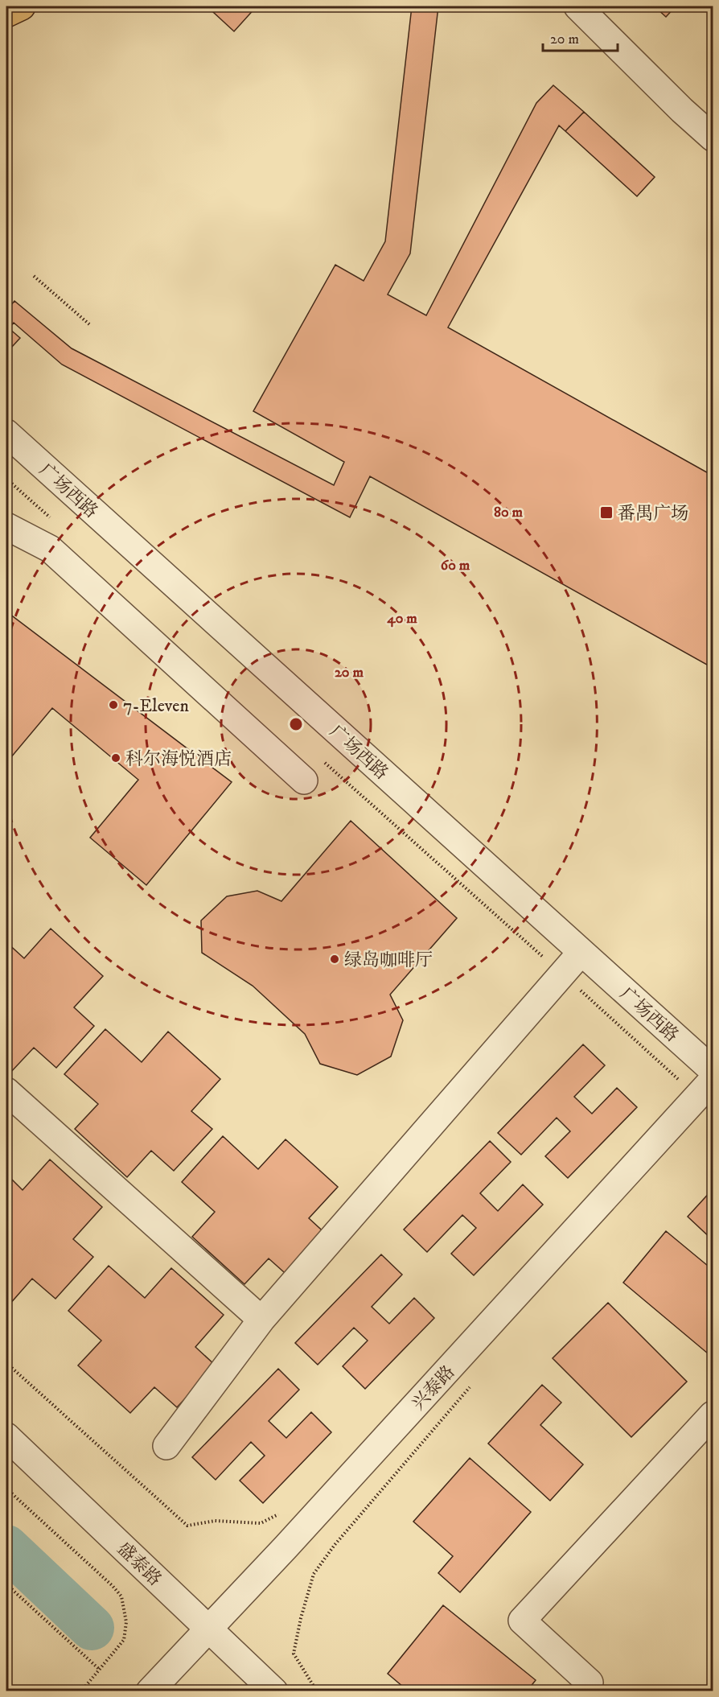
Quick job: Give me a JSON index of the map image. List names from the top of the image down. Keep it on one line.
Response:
{"streets":{"street":["广场西路","兴泰路","盛泰路"]},"crossings":[["兴泰路","盛泰路"]],"places":{"transit":["番禺广场"],"other":["7-Eleven","科尔海悦酒店","绿岛咖啡厅"]},"scale_bar":"20 m","rings":["80 m","60 m","40 m","20 m"]}
